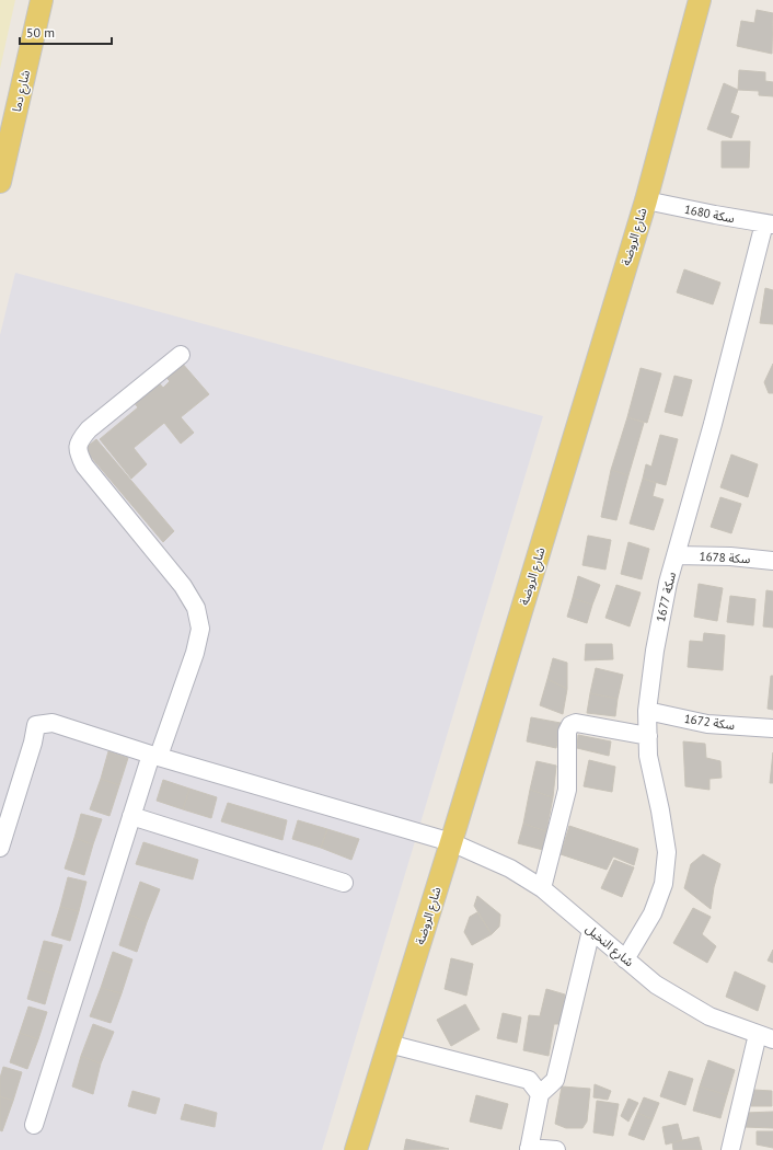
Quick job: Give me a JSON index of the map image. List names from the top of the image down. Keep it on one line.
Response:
{"streets":{"main road":["شارع دما","شارع الروضة"],"street":["سكة 1680","سكة 1678","سكة 1677","سكة 1672","شارع النخيل"]},"crossings":[["سكة 1680","شارع الروضة"],["سكة 1680","سكة 1677"],["شارع الروضة","شارع النخيل"],["سكة 1678","سكة 1677"],["سكة 1677","سكة 1672"],["سكة 1677","شارع النخيل"]],"scale_bar":"50 m"}
